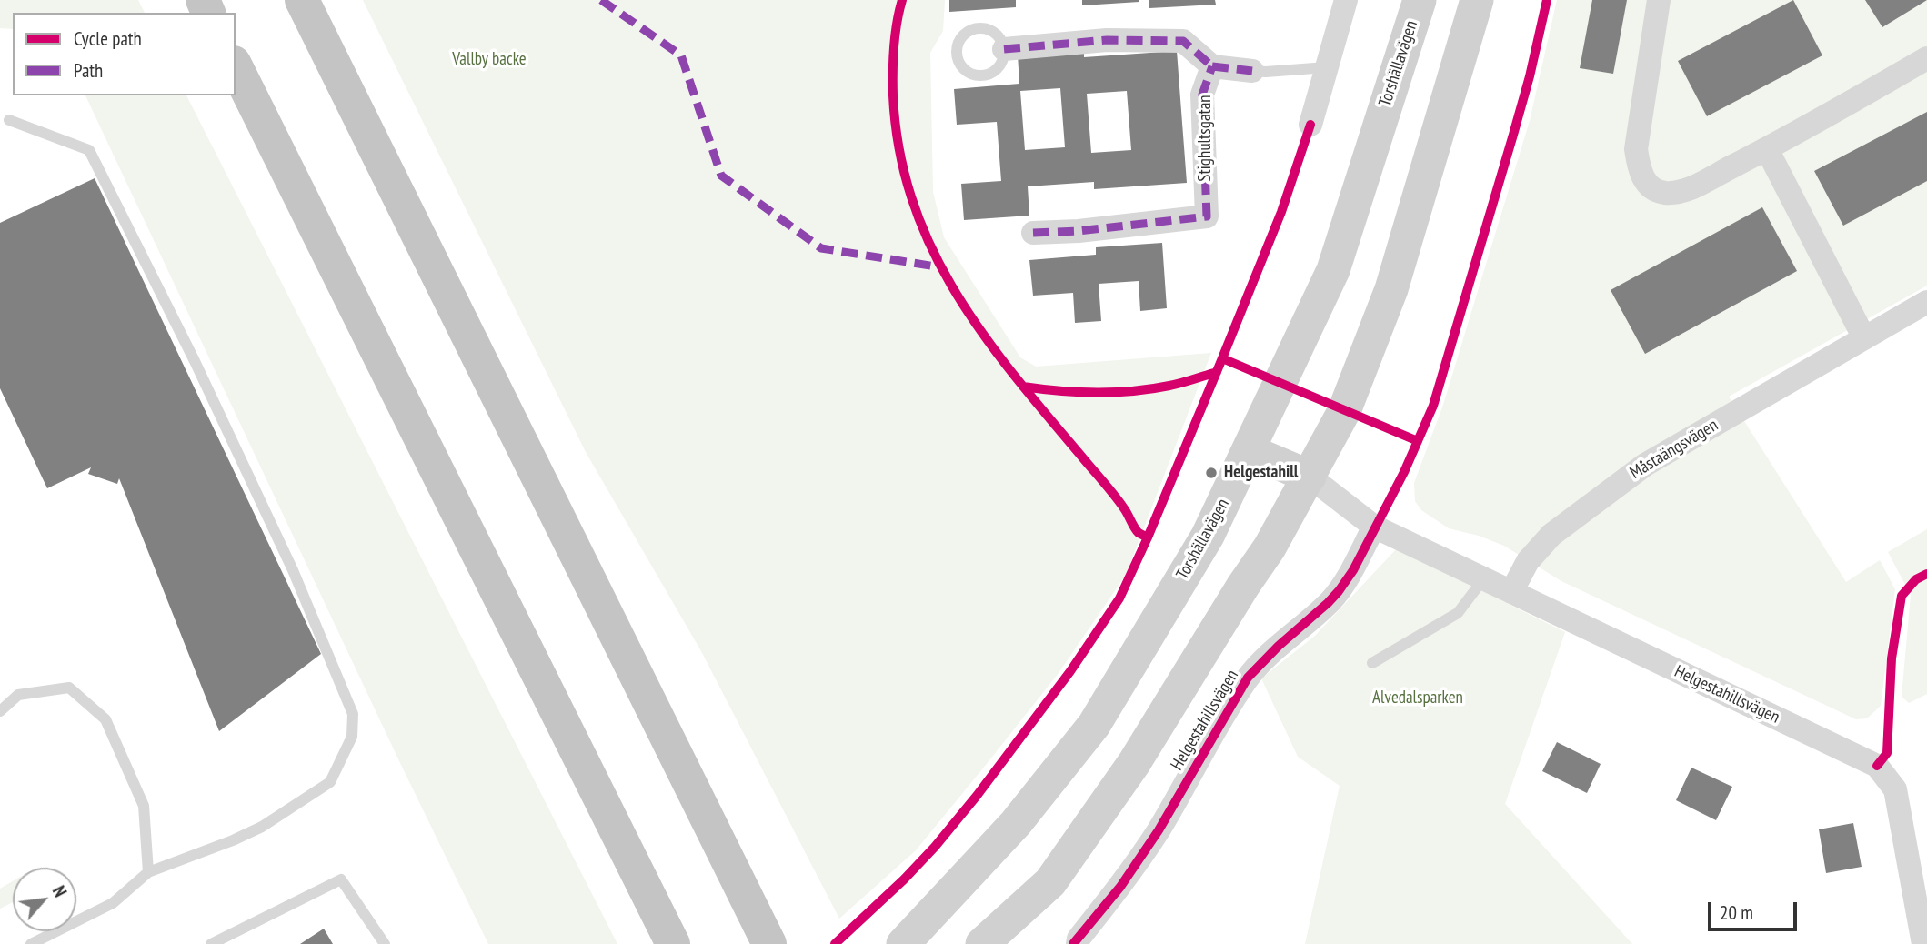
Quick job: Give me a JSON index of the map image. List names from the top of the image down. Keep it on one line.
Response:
{"streets":{"main road":["Torshällavägen"],"street":["Stighultsgatan","Måstaängsvägen","Helgestahillsvägen"]},"crossings":[["Måstaängsvägen","Helgestahillsvägen"]],"parks":["Vallby backe","Alvedalsparken"],"places":["Helgestahill"],"legend":["Cycle path","Path"],"scale_bar":"20 m","north":"top right"}
